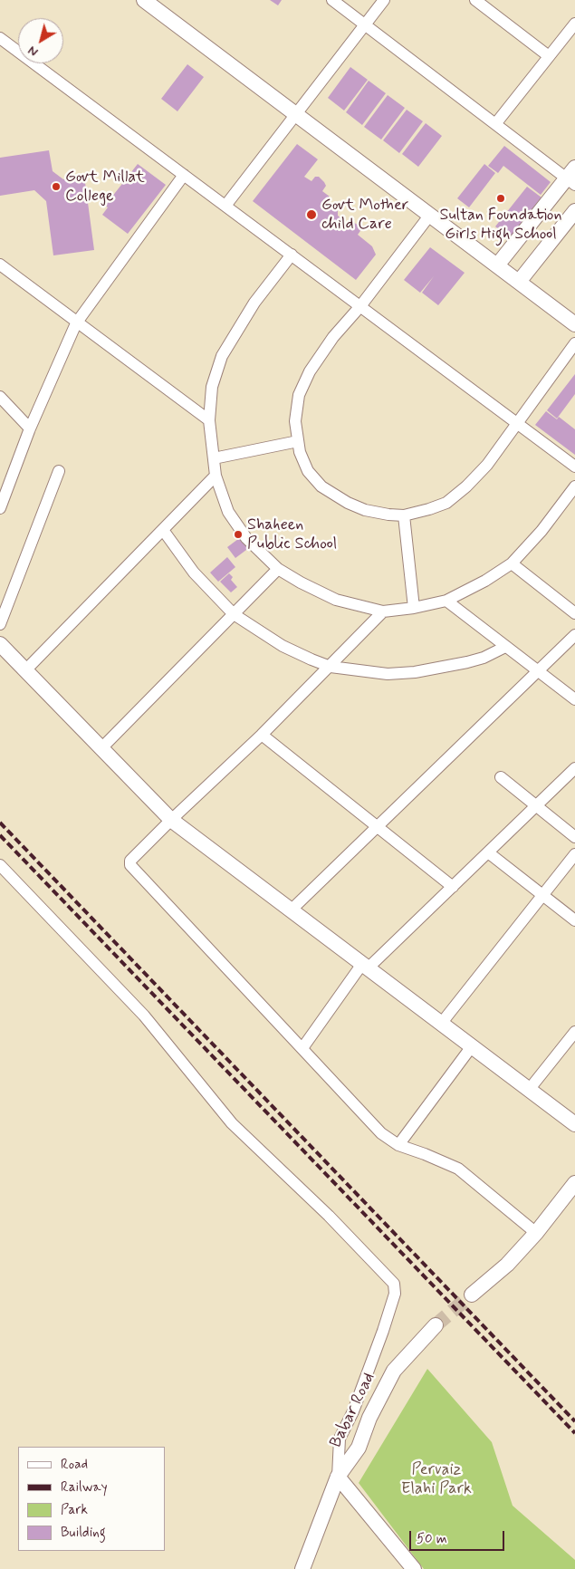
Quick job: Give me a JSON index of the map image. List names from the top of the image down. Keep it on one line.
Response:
{"streets":{"street":["Babar Road"]},"parks":["Pervaiz Elahi Park"],"places":["Govt Millat College","Sultan Foundation Girls High School","Govt Mother child Care","Shaheen Public School"],"legend":["Road","Railway","Park","Building"],"scale_bar":"50 m","north":"bottom left"}
